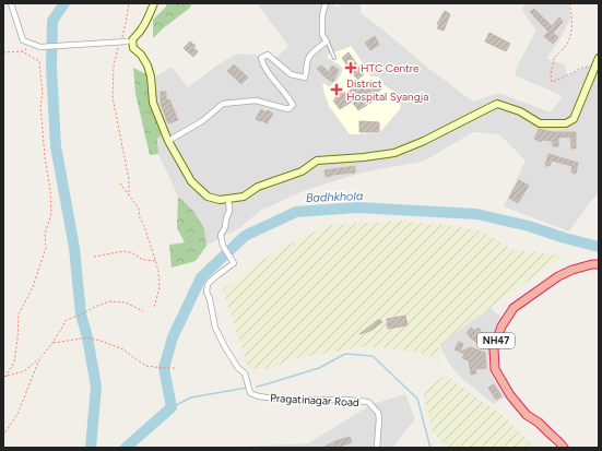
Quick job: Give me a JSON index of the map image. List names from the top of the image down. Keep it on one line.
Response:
{"streets":{"highway":["NH47"],"street":["Pragatinagar Road"]},"water":["Badhkhola"],"places":{"health":["HTC Centre","District Hospital Syangja"]}}
